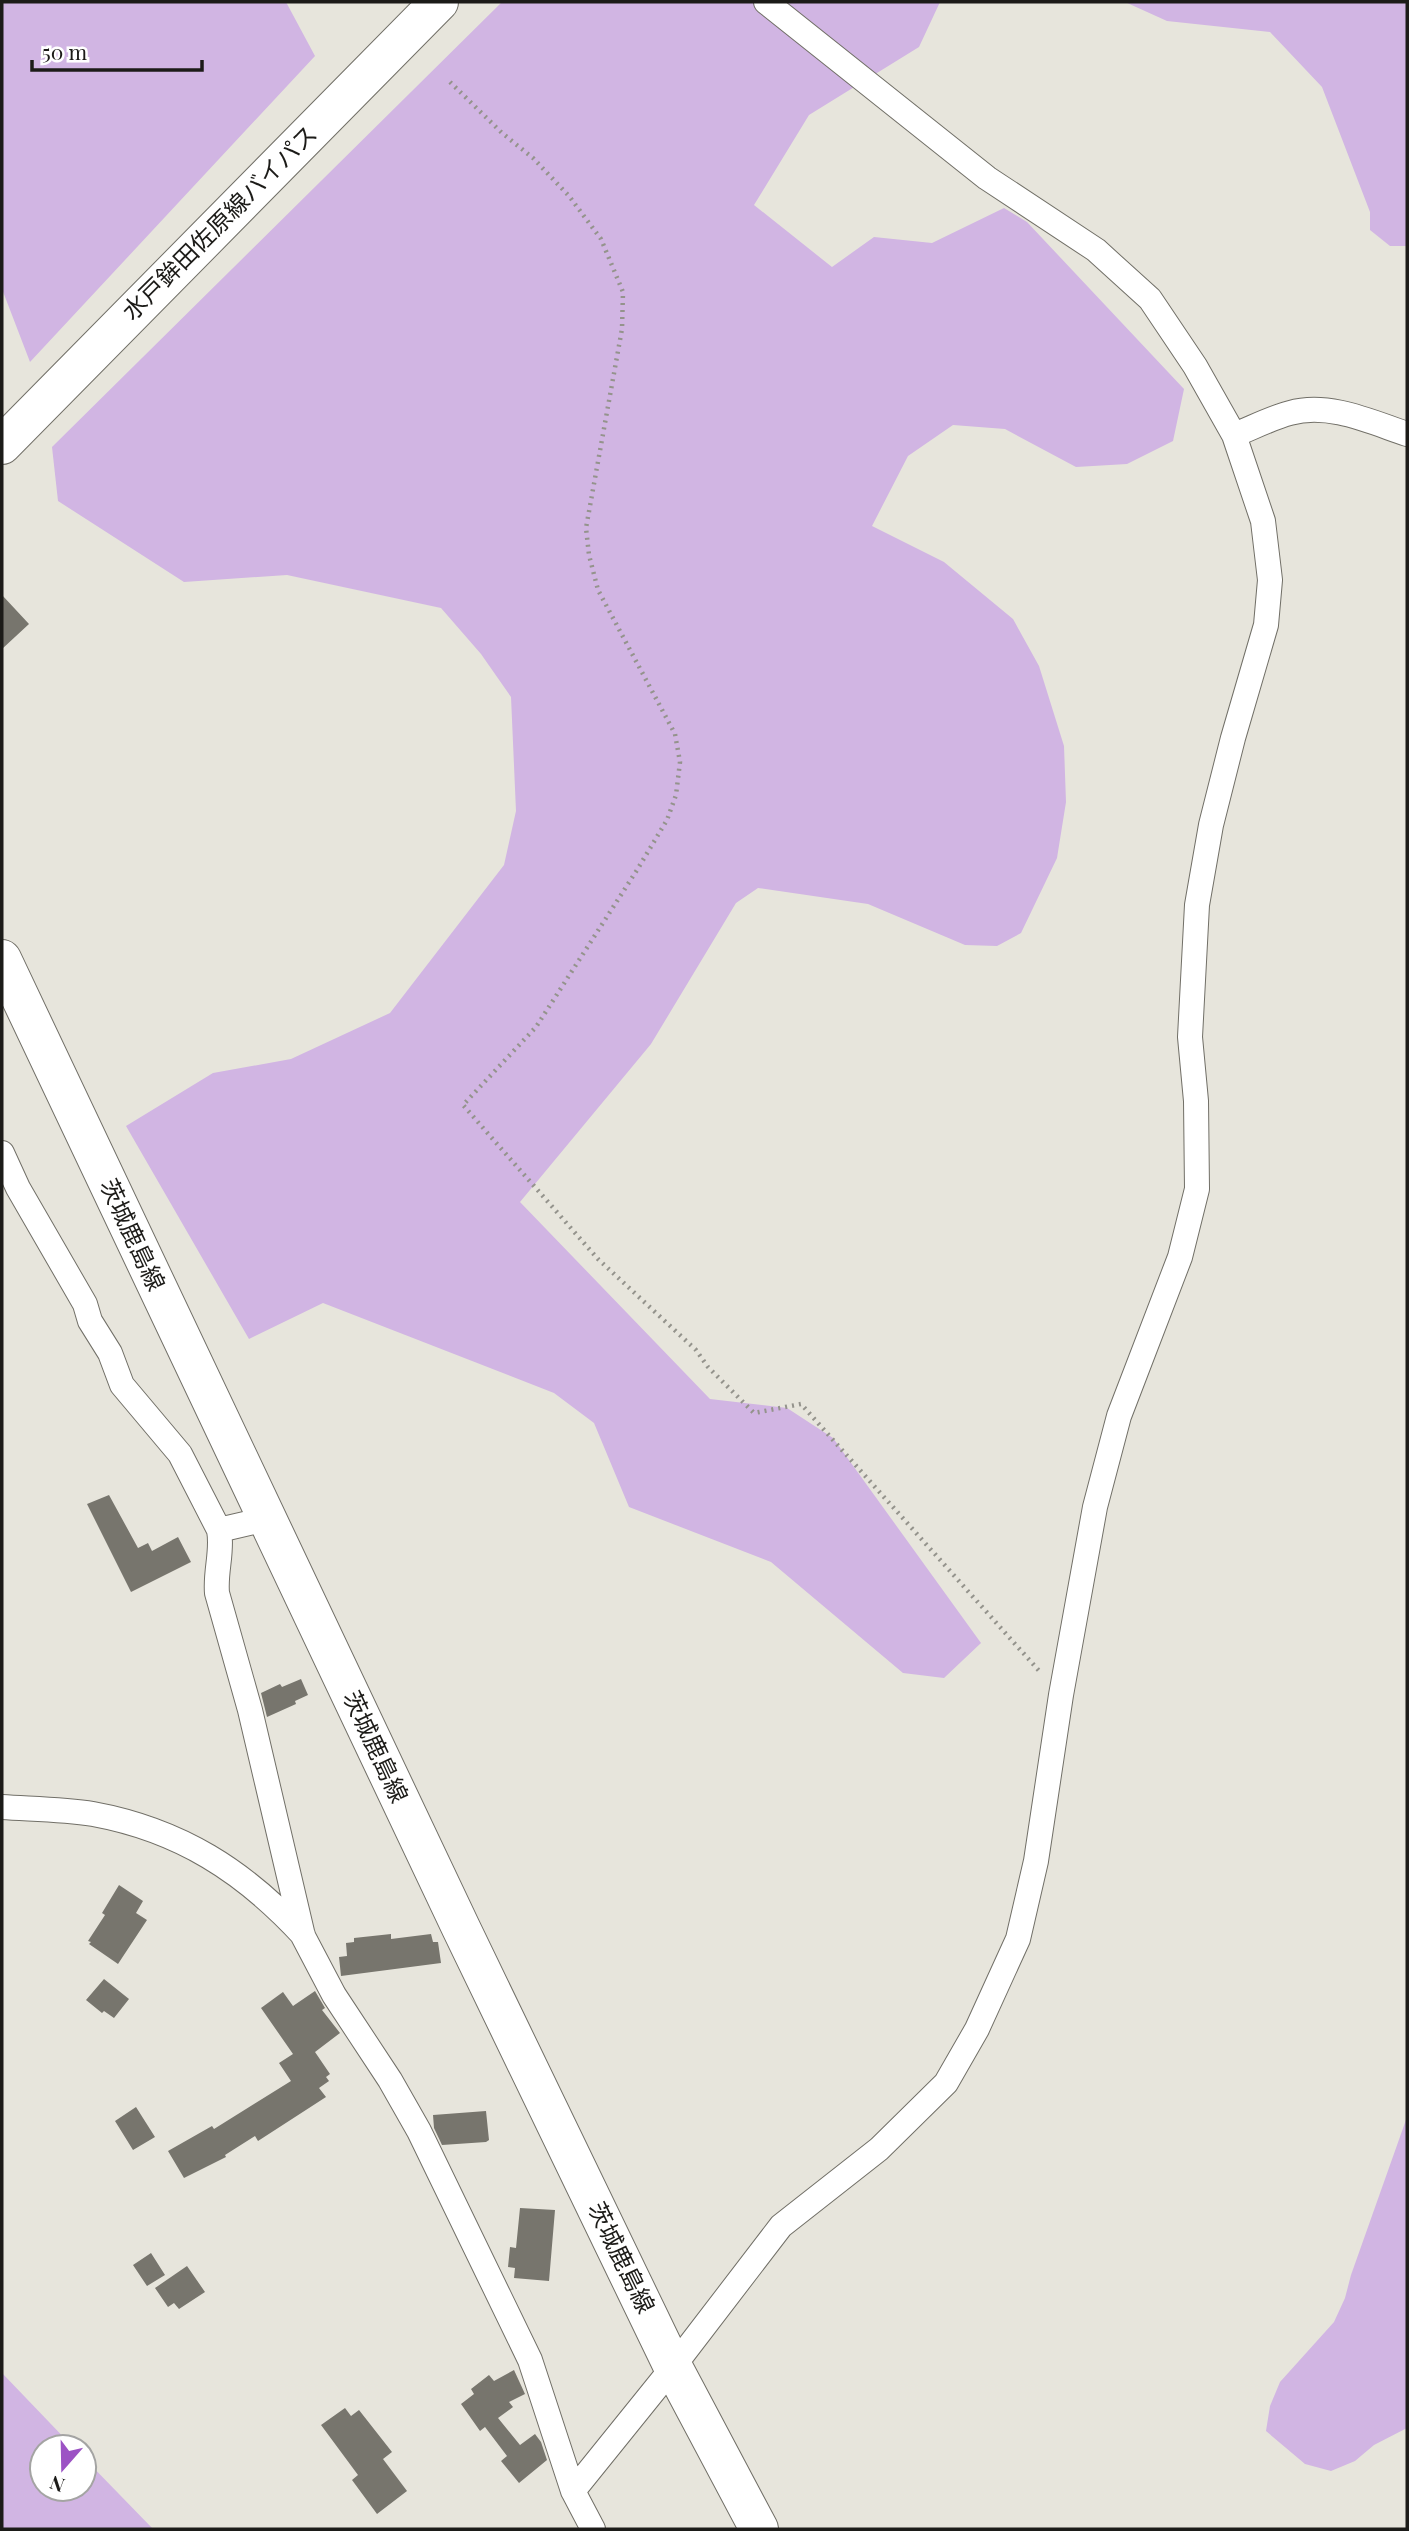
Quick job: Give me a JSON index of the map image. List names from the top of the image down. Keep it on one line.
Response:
{"streets":{"main road":["水戸鉾田佐原線バイパス","茨城鹿島線"]},"scale_bar":"50 m","north":"bottom"}
